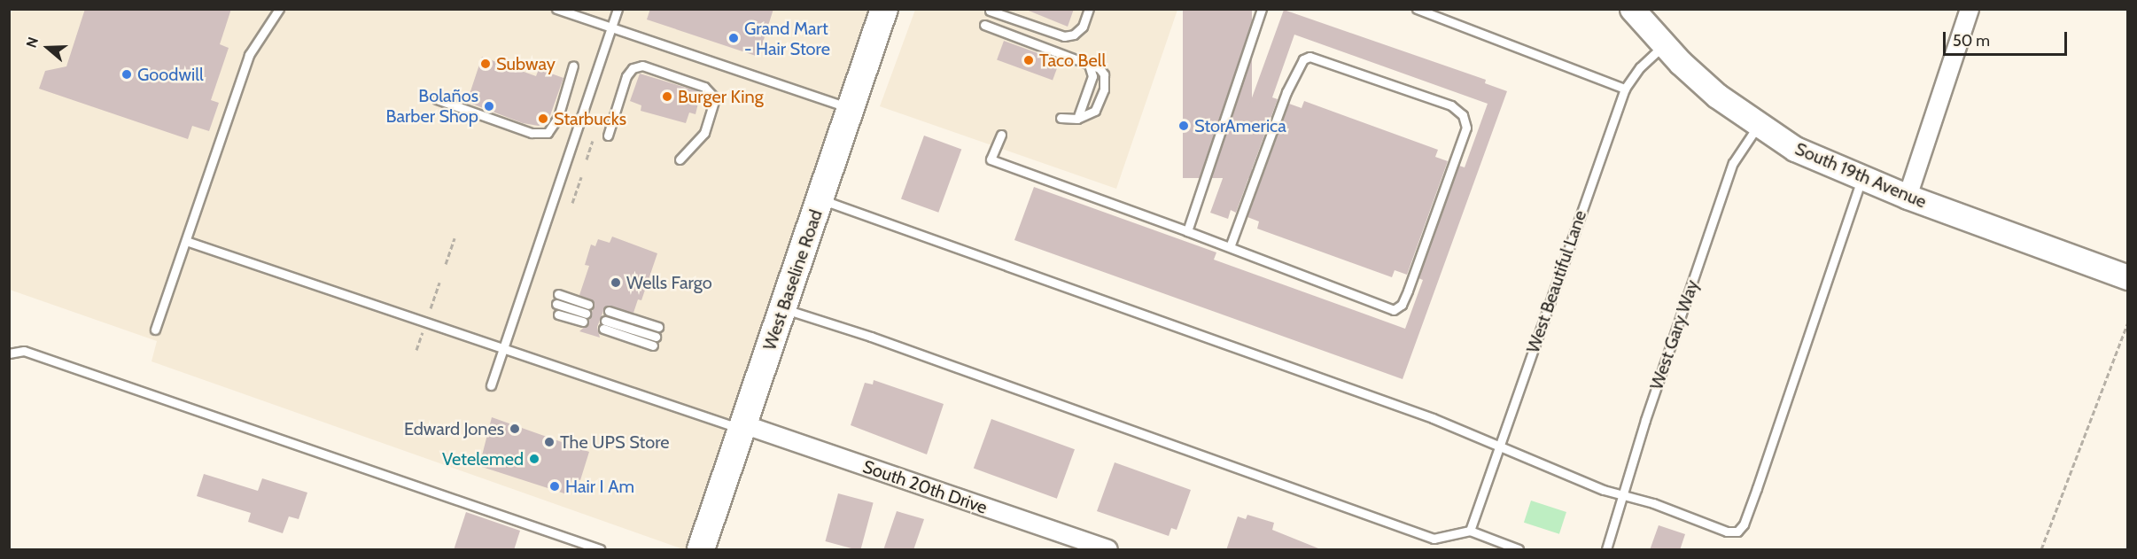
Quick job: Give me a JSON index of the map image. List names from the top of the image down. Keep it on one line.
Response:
{"streets":{"main road":["South 19th Avenue","West Baseline Road"],"street":["South 20th Drive"],"lane":["West Beautiful Lane","West Gary Way"]},"crossings":[["South 19th Avenue","West Beautiful Lane"],["South 19th Avenue","West Gary Way"],["West Baseline Road","South 20th Drive"]],"places":["Grand Mart - Hair Store","Taco Bell","Subway","Goodwill","Burger King","Bolaños Barber Shop","Starbucks","StorAmerica","Wells Fargo","Edward Jones","The UPS Store","Vetelemed","Hair I Am"],"scale_bar":"50 m","north":"left"}
